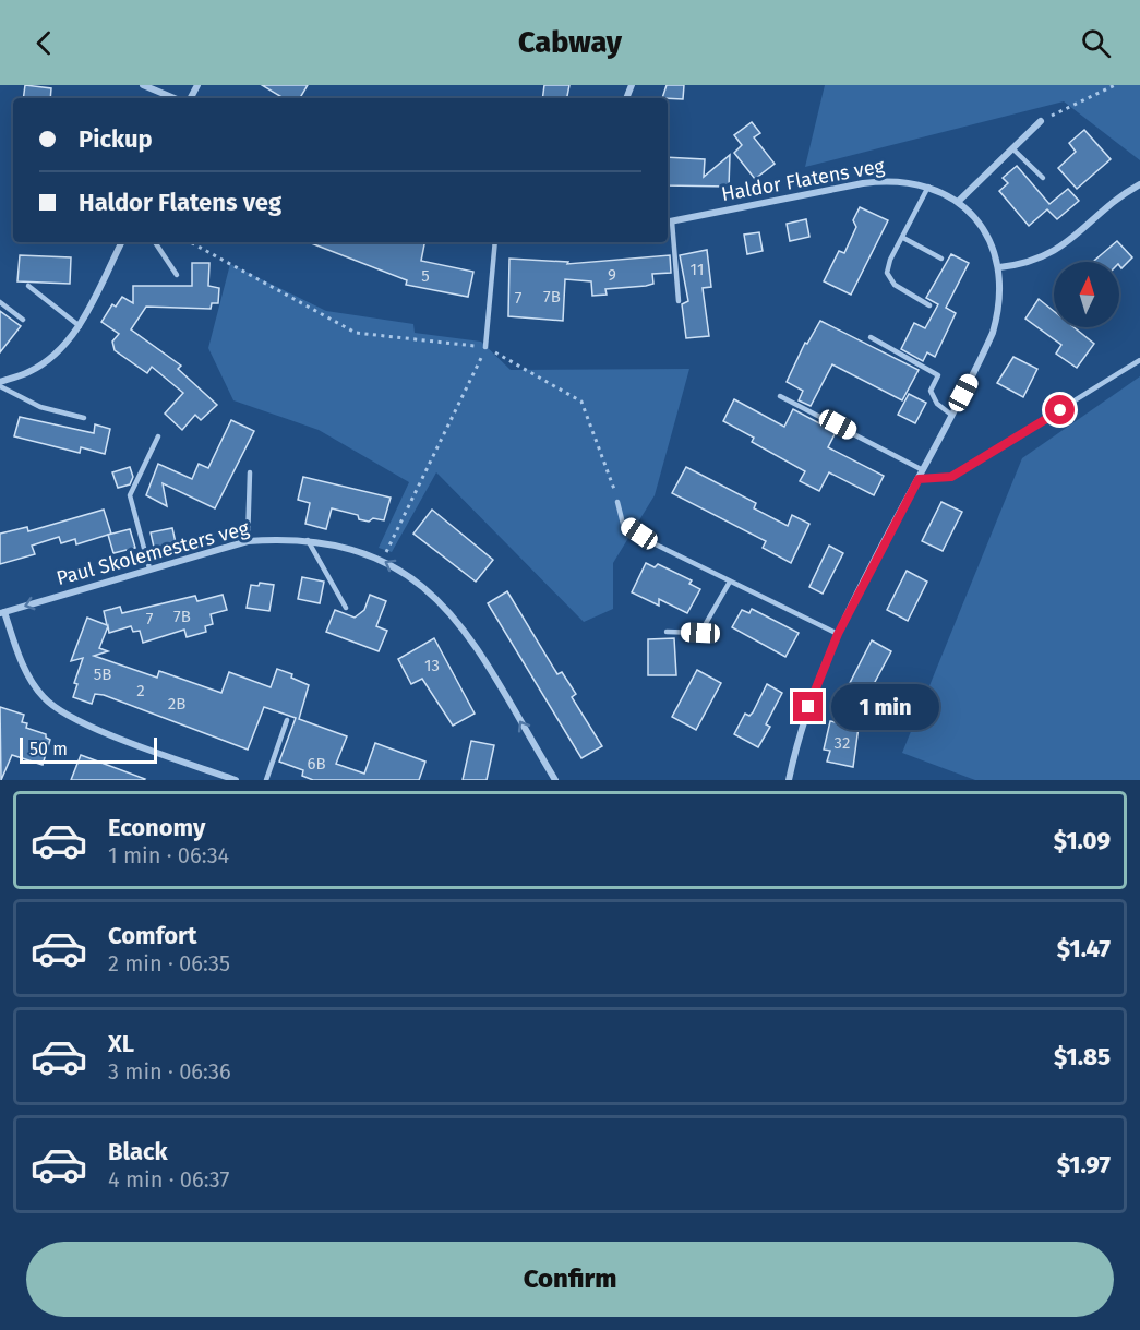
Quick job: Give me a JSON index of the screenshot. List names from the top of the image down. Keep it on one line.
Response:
{"streets":{"street":["Haldor Flatens veg","Paul Skolemesters veg"]},"one_way":["Paul Skolemesters veg"],"house_numbers":["11","9","5","7B","7","7B","7","13","5B","2","2B","32","6B"],"scale_bar":"50 m","north":"top","page":{"header":"Cabway","banner":["Pickup","Haldor Flatens veg"],"bubble":"1 min","scale":"50 m","list":[{"name":"Economy","note":"1 min · 06:34","value":"$1.09"},{"name":"Comfort","note":"2 min · 06:35","value":"$1.47"},{"name":"XL","note":"3 min · 06:36","value":"$1.85"},{"name":"Black","note":"4 min · 06:37","value":"$1.97"}],"buttons":"Confirm"}}
